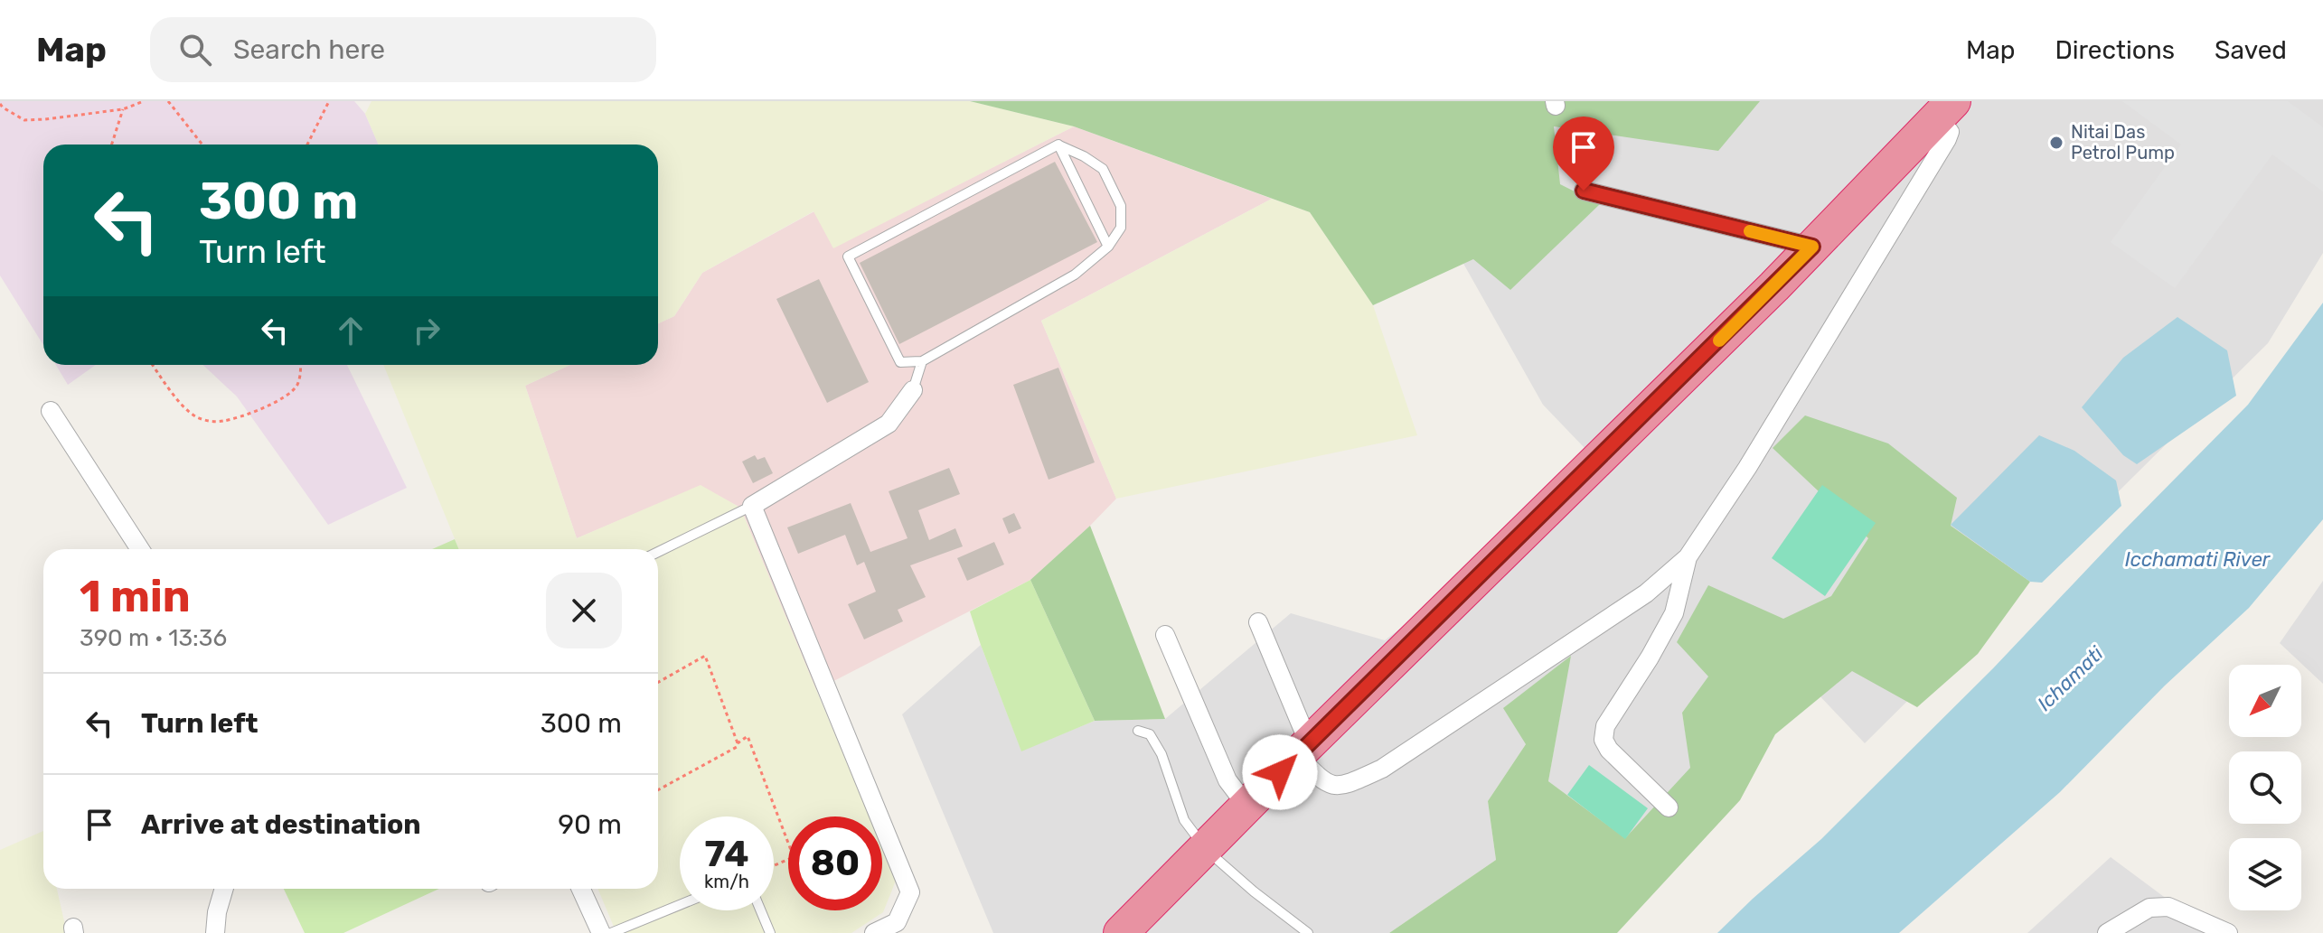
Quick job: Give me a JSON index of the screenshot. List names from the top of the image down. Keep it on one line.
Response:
{"water":["Icchamati River","Ichamati"],"places":["Nitai Das Petrol Pump"],"north":"bottom left","page":{"header":"Map","search":"Search here","nav":["Map","Directions","Saved"],"turn":["300 m","Turn left"],"heading":["1 min","390 m · 13:36"],"list":[{"name":"Turn left","value":"300 m"},{"name":"Arrive at destination","value":"90 m"}],"speed":"74 km/h","limit":"80"}}
